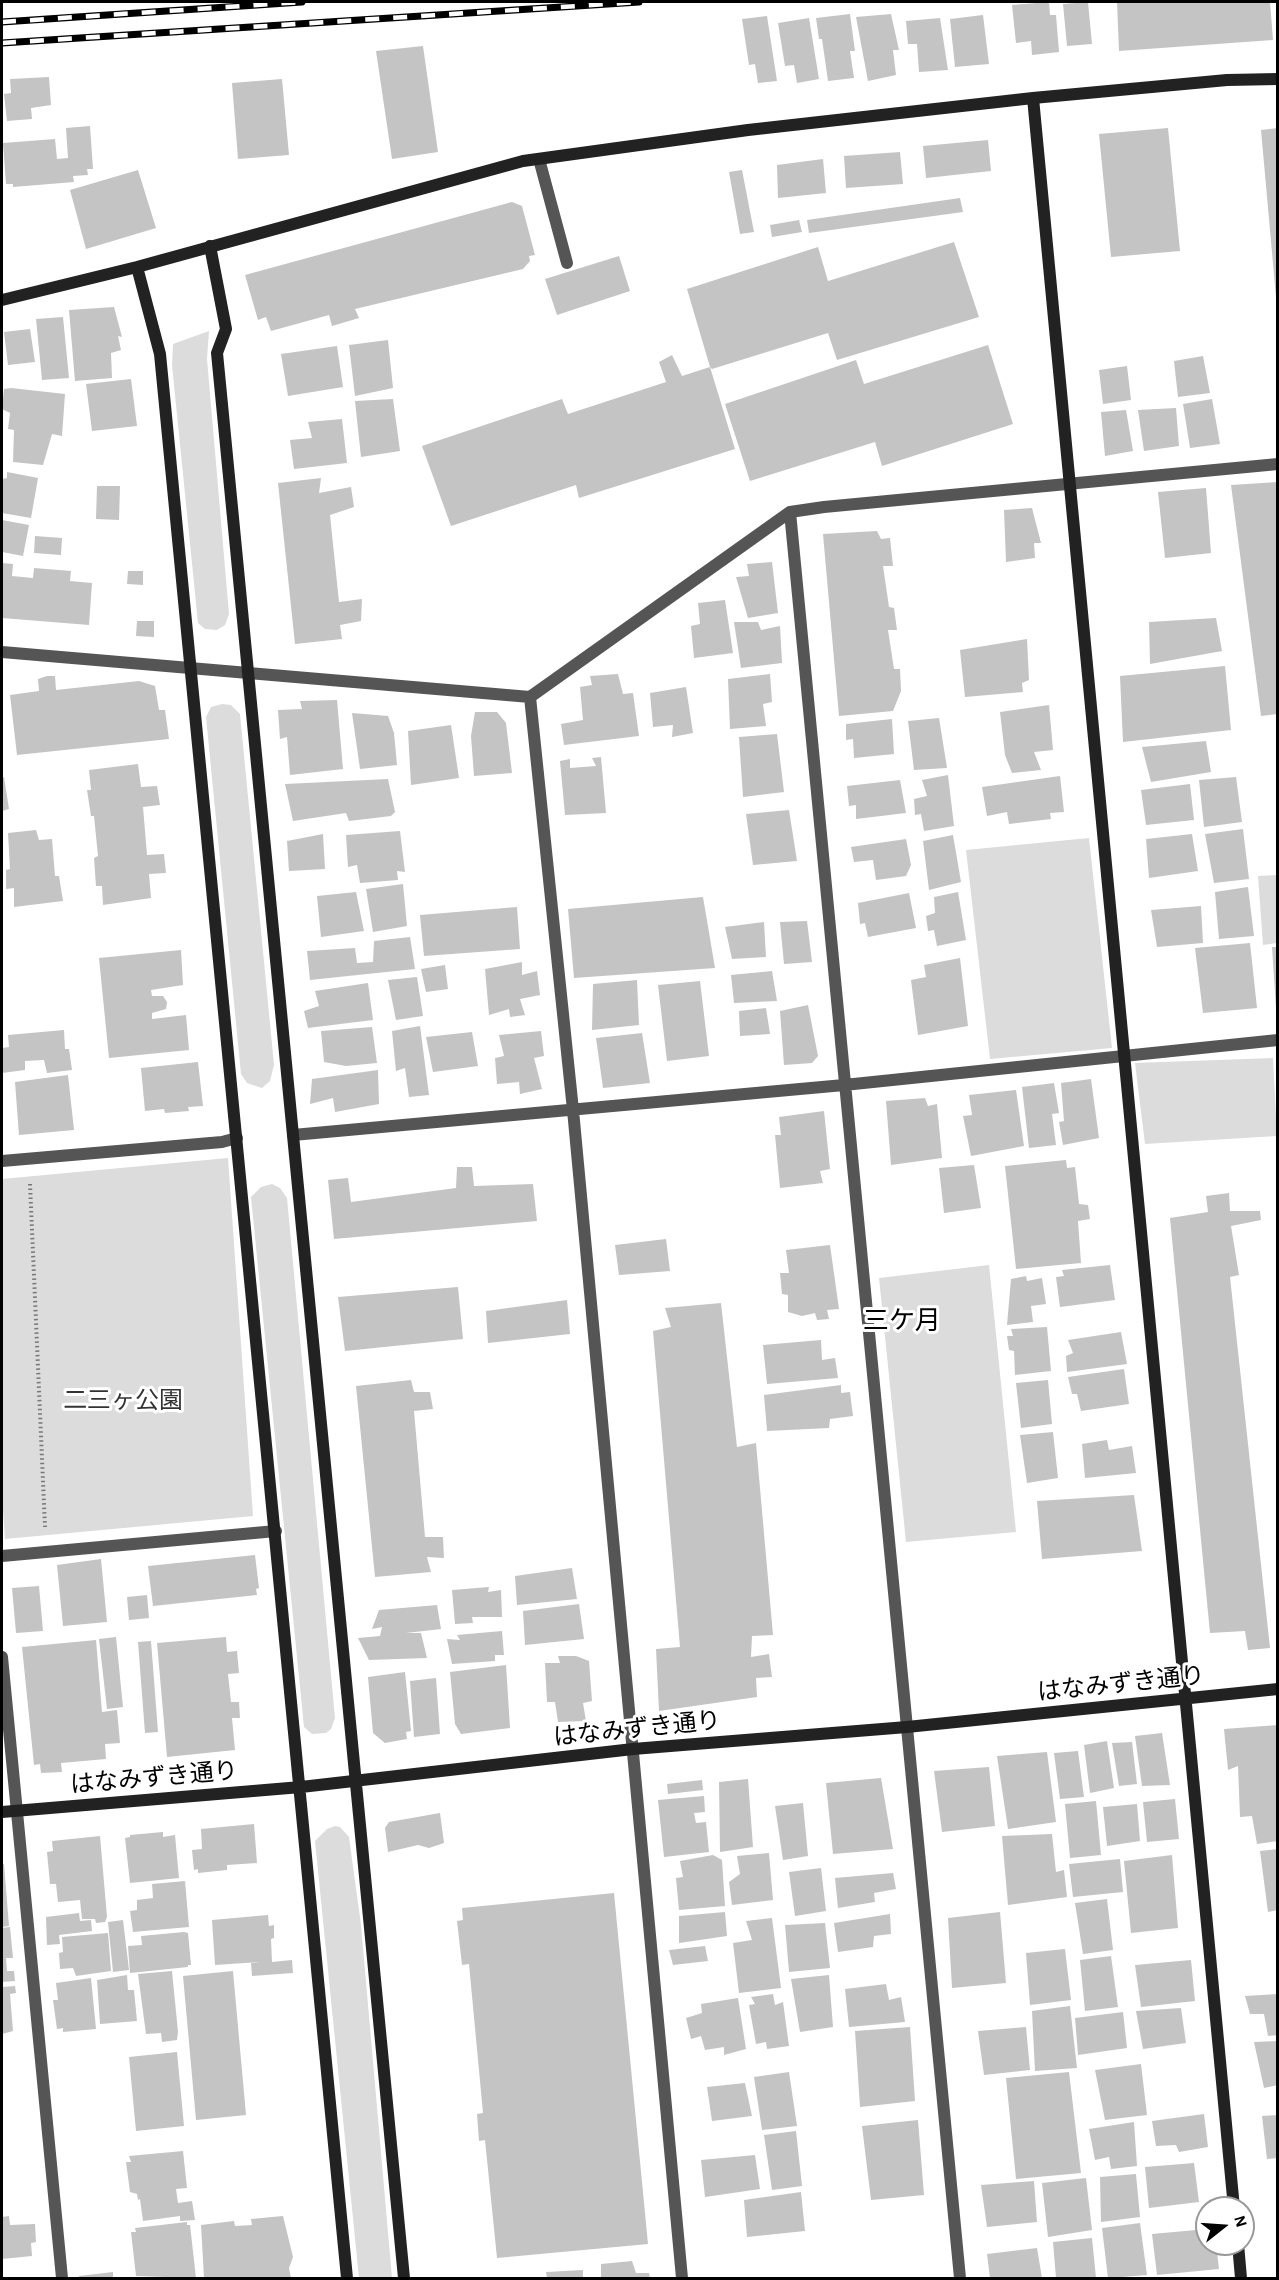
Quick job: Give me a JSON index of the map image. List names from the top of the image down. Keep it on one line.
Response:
{"streets":{"street":["はなみずき通り"]},"districts":["三ケ月"],"parks":["二三ヶ公園"],"north":"right"}
